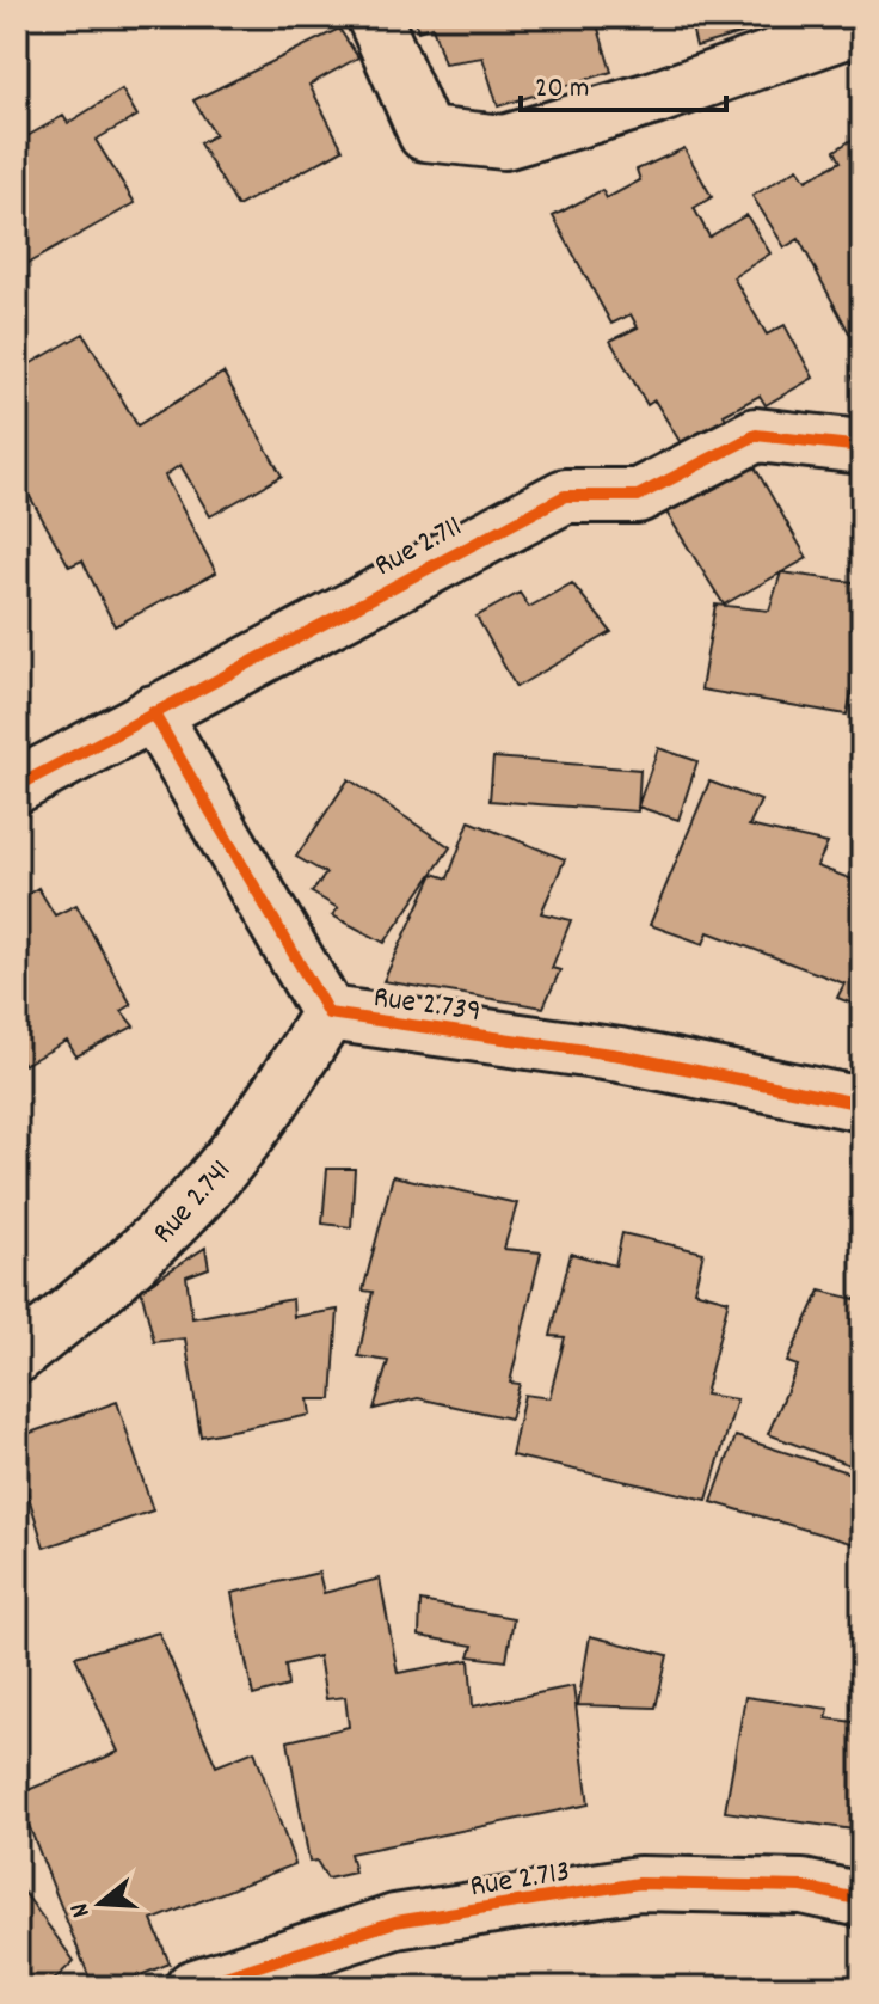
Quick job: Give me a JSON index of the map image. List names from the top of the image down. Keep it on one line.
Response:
{"streets":{"street":["Rue 2.711","Rue 2.739","Rue 2.741","Rue 2.713"]},"crossings":[["Rue 2.711","Rue 2.739"],["Rue 2.739","Rue 2.741"]],"scale_bar":"20 m","north":"left"}
